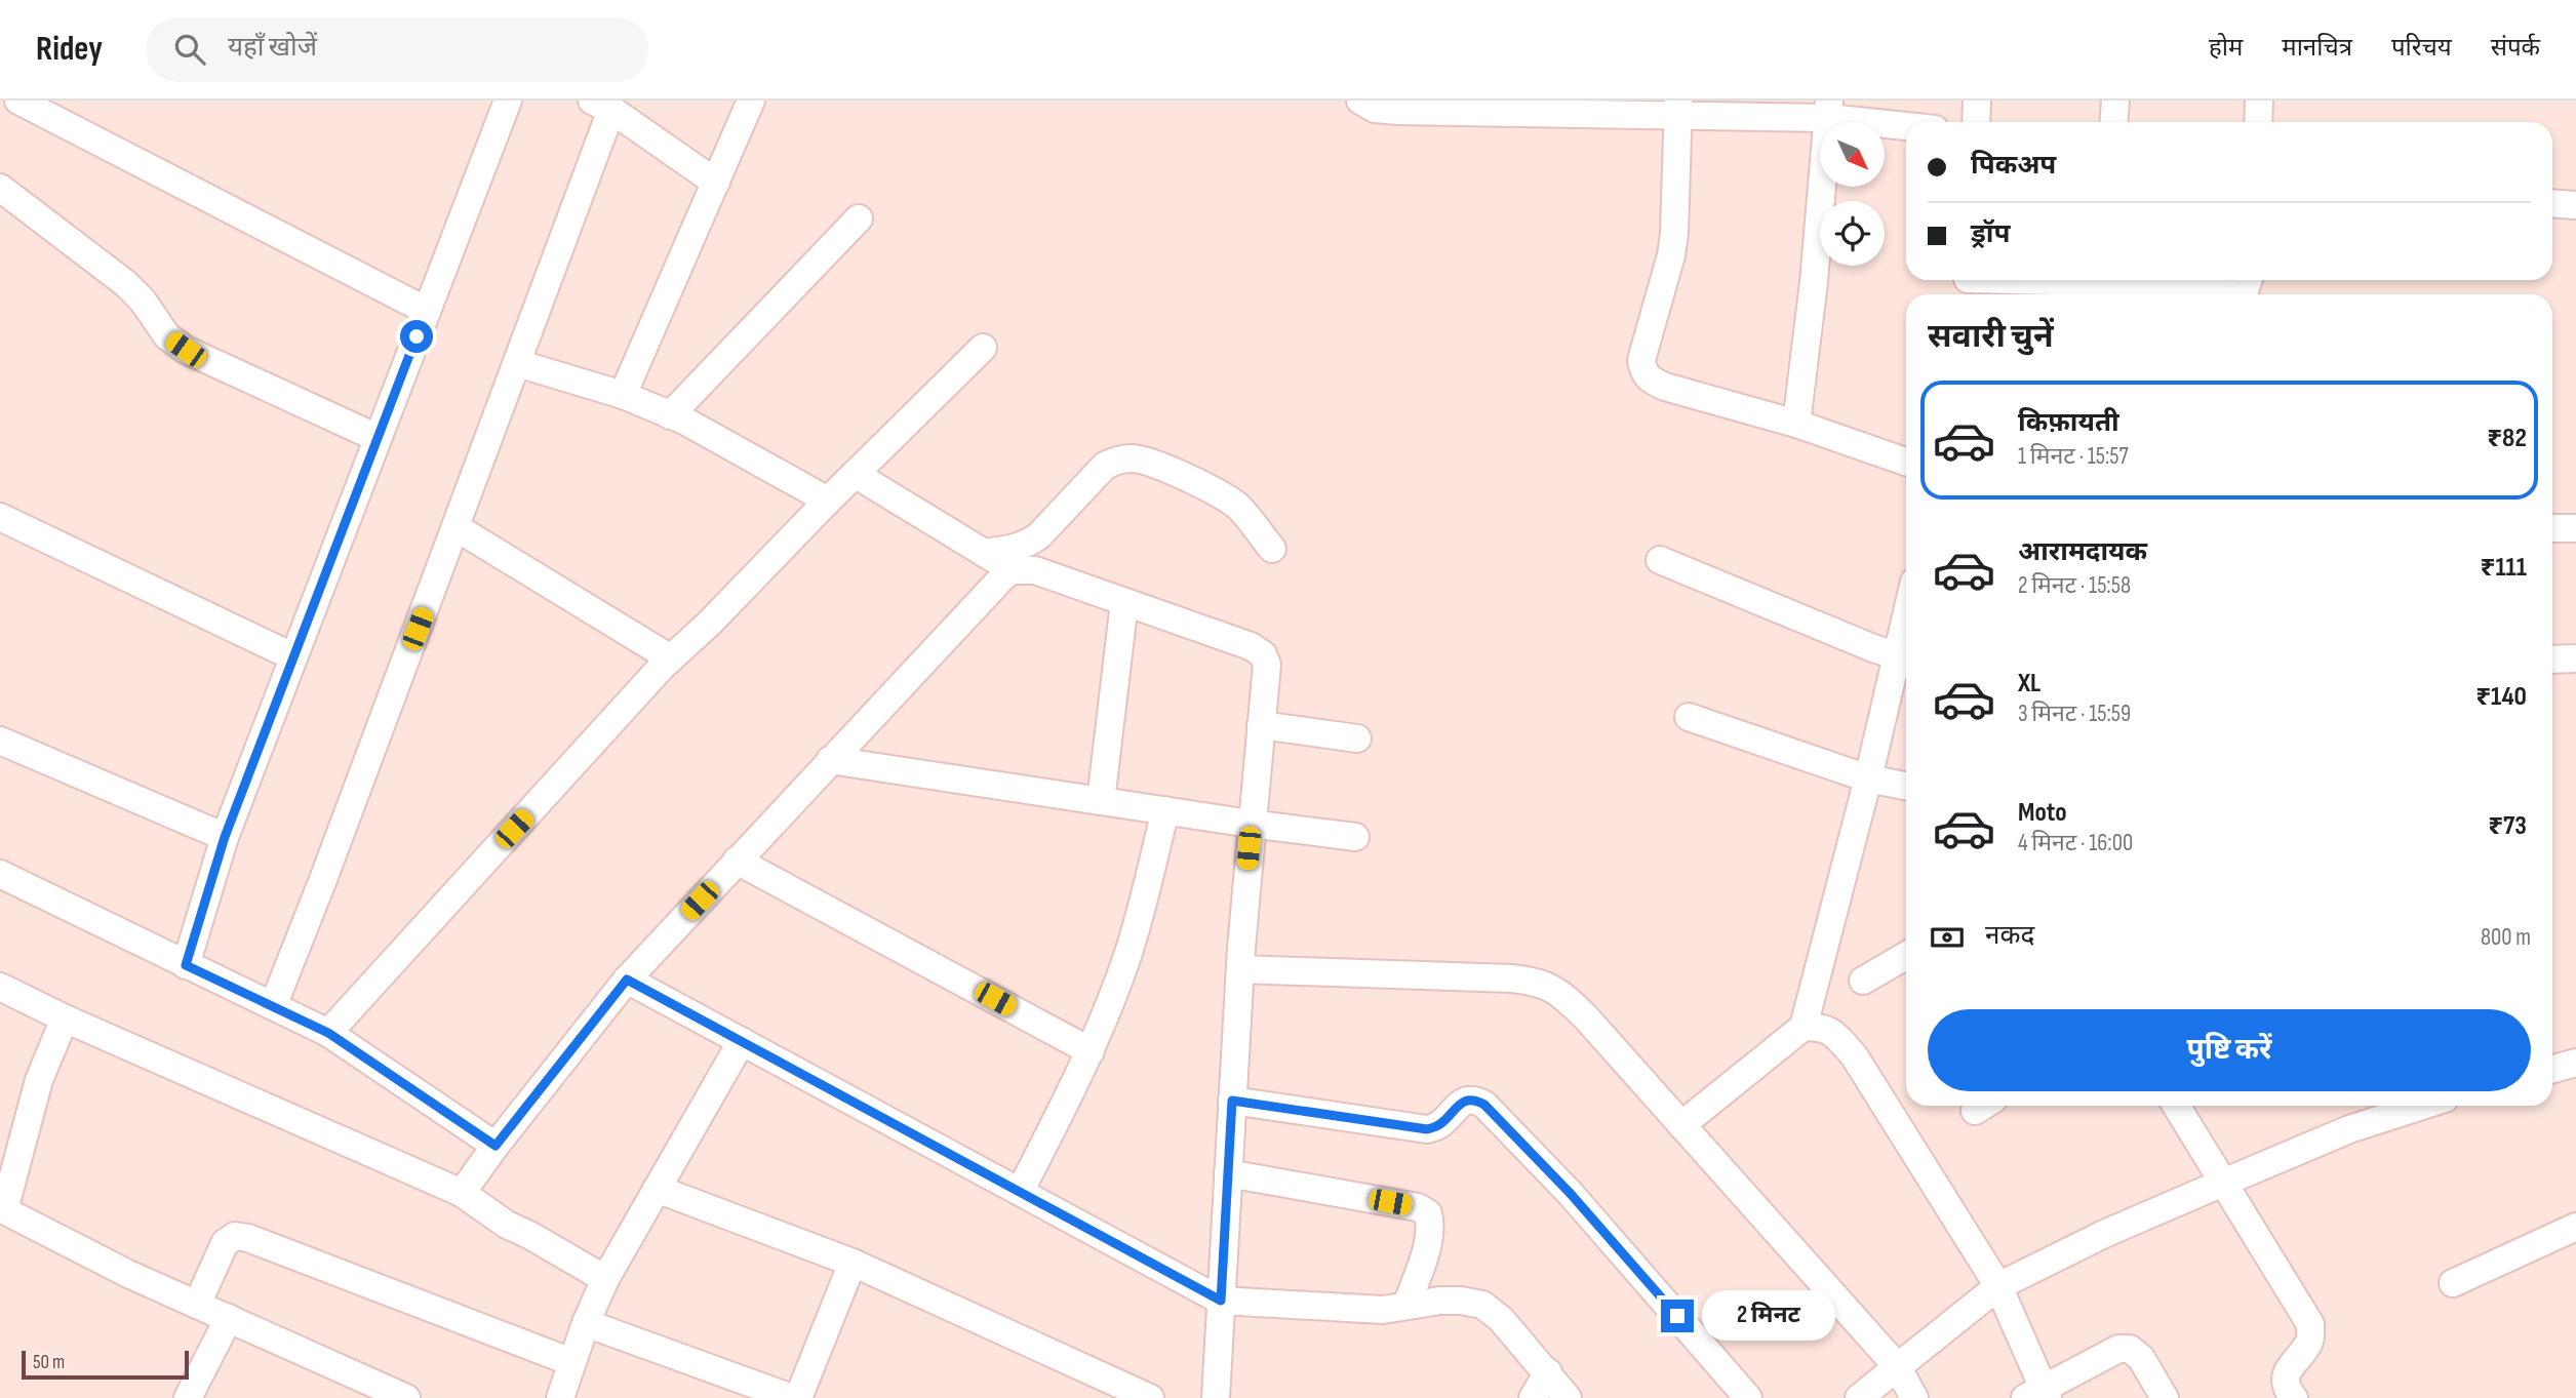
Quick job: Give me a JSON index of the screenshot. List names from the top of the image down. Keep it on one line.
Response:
{"scale_bar":"50 m","north":"bottom right","page":{"header":"Ridey","search":"यहाँ खोजें","nav":["होम","मानचित्र","परिचय","संपर्क"],"banner":["पिकअप","ड्रॉप"],"heading":"सवारी चुनें","list":[{"name":"किफ़ायती","note":"1 मिनट · 15:57","value":"₹82"},{"name":"आरामदायक","note":"2 मिनट · 15:58","value":"₹111"},{"name":"XL","note":"3 मिनट · 15:59","value":"₹140"},{"name":"Moto","note":"4 मिनट · 16:00","value":"₹73"}],"pay":["नकद","800 m"],"buttons":"पुष्टि करें","bubble":"2 मिनट","scale":"50 m"}}
